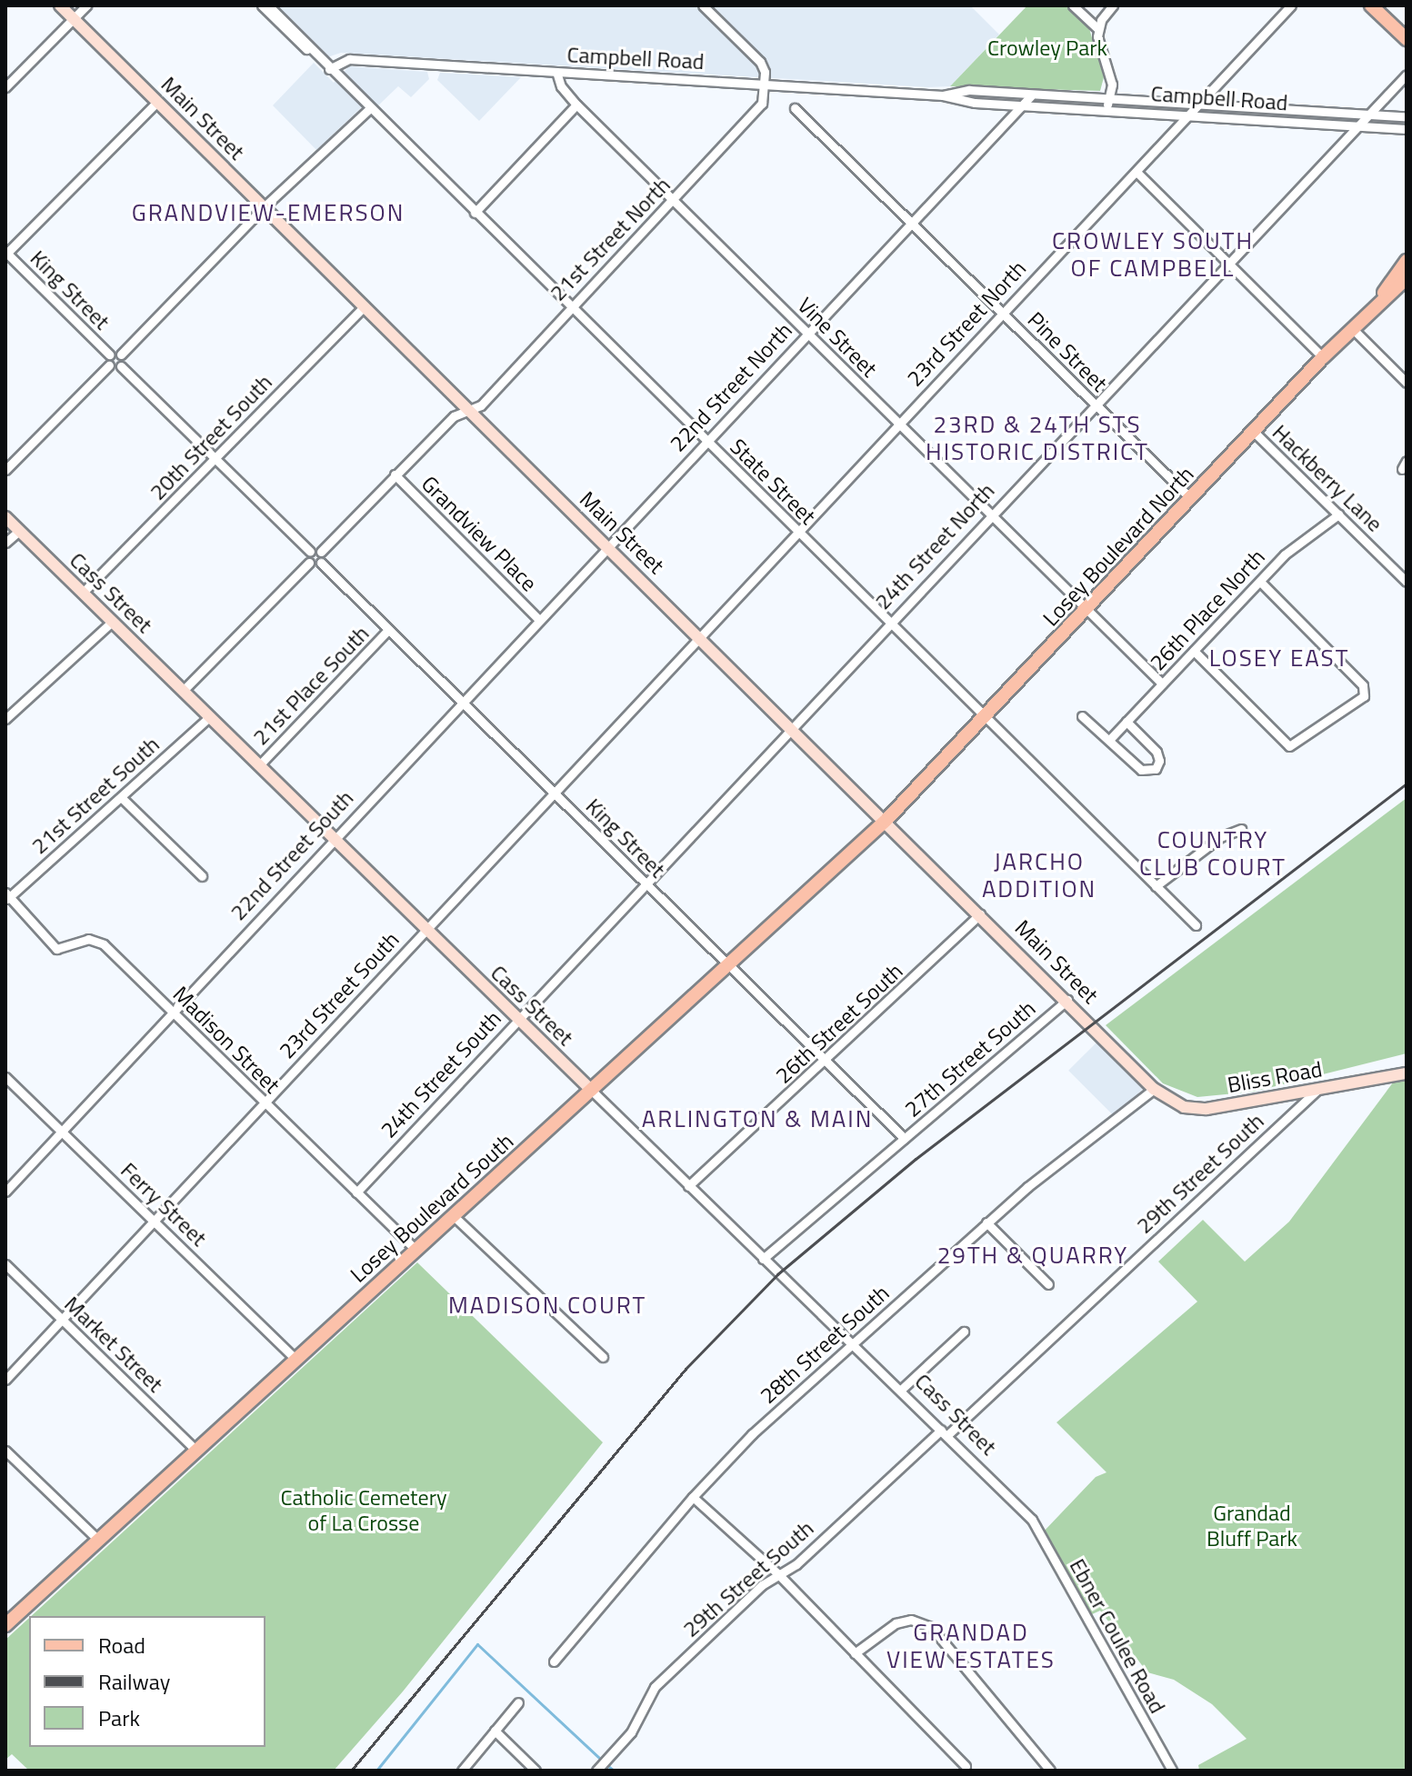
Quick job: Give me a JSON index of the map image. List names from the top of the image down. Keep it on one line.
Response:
{"streets":{"main road":["Losey Boulevard North","Losey Boulevard South"],"street":["Campbell Road","Main Street","21st Street North","King Street","23rd Street North","Vine Street","Pine Street","22nd Street North","20th Street South","Hackberry Lane","State Street","Grandview Place","24th Street North","Cass Street","26th Place North","21st Place South","21st Street South","22nd Street South","23rd Street South","26th Street South","Madison Street","27th Street South","24th Street South","Bliss Road","29th Street South","Ferry Street","Market Street","28th Street South","Ebner Coulee Road"]},"crossings":[["Campbell Road","21st Street North"],["Campbell Road","23rd Street North"],["Campbell Road","Vine Street"],["Campbell Road","22nd Street North"],["Campbell Road","State Street"],["Campbell Road","24th Street North"],["Main Street","21st Street North"],["Main Street","23rd Street North"],["Main Street","22nd Street North"],["Main Street","20th Street South"],["Main Street","24th Street North"],["Main Street","Losey Boulevard North"],["Main Street","22nd Street South"],["Main Street","23rd Street South"],["Main Street","26th Street South"],["Main Street","27th Street South"],["Main Street","24th Street South"],["Main Street","Bliss Road"],["Main Street","Losey Boulevard South"],["Main Street","28th Street South"],["21st Street North","Vine Street"],["21st Street North","State Street"],["King Street","21st Place South"],["King Street","22nd Street South"],["King Street","23rd Street South"],["King Street","26th Street South"],["King Street","27th Street South"],["King Street","24th Street South"],["King Street","Losey Boulevard South"],["23rd Street North","Vine Street"],["23rd Street North","Pine Street"],["23rd Street North","State Street"],["23rd Street North","23rd Street South"],["Vine Street","22nd Street North"],["Vine Street","24th Street North"],["Vine Street","Losey Boulevard North"],["Vine Street","26th Place North"],["Pine Street","22nd Street North"],["Pine Street","24th Street North"],["Pine Street","Losey Boulevard North"],["22nd Street North","State Street"],["22nd Street North","22nd Street South"],["20th Street South","Cass Street"],["Hackberry Lane","Losey Boulevard North"],["Hackberry Lane","26th Place North"],["State Street","24th Street North"],["State Street","Losey Boulevard North"],["Grandview Place","22nd Street South"],["24th Street North","24th Street South"],["Losey Boulevard North","Losey Boulevard South"],["Cass Street","21st Place South"],["Cass Street","21st Street South"],["Cass Street","22nd Street South"],["Cass Street","23rd Street South"],["Cass Street","26th Street South"],["Cass Street","27th Street South"],["Cass Street","24th Street South"],["Cass Street","29th Street South"],["Cass Street","Losey Boulevard South"],["Cass Street","28th Street South"],["Cass Street","Ebner Coulee Road"],["21st Street South","Madison Street"],["22nd Street South","Madison Street"],["22nd Street South","Ferry Street"],["23rd Street South","Madison Street"],["23rd Street South","Ferry Street"],["23rd Street South","Market Street"],["Madison Street","24th Street South"],["Madison Street","Losey Boulevard South"],["Bliss Road","29th Street South"],["Bliss Road","28th Street South"],["Ferry Street","Losey Boulevard South"],["Losey Boulevard South","Market Street"]],"districts":["GRANDVIEW-EMERSON","CROWLEY SOUTH OF CAMPBELL","23RD & 24TH STS HISTORIC DISTRICT","LOSEY EAST","COUNTRY CLUB COURT","JARCHO ADDITION","ARLINGTON & MAIN","29TH & QUARRY","MADISON COURT","GRANDAD VIEW ESTATES"],"parks":["Crowley Park","Catholic Cemetery of La Crosse","Grandad Bluff Park"],"legend":["Road","Railway","Park"]}
